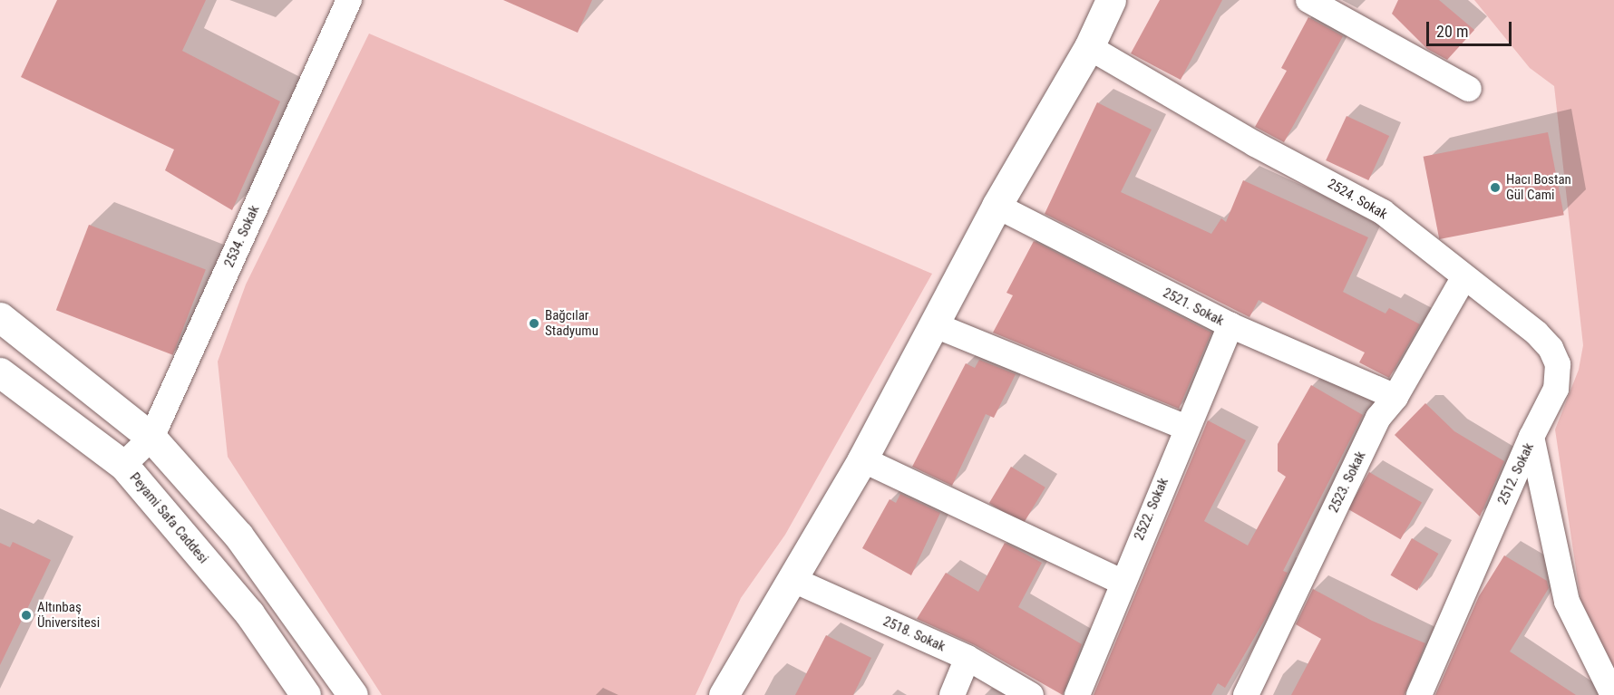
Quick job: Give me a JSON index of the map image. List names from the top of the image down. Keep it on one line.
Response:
{"streets":{"main road":["Peyami Safa Caddesi"],"street":["2524. Sokak","2534. Sokak","2521. Sokak","2512. Sokak","2523. Sokak","2522. Sokak","2518. Sokak"]},"crossings":[["2524. Sokak","2512. Sokak"],["2524. Sokak","2523. Sokak"],["2534. Sokak","Peyami Safa Caddesi"],["2521. Sokak","2523. Sokak"],["2521. Sokak","2522. Sokak"]],"places":["Hacı Bostan Gül Cami","Bağcılar Stadyumu","Altınbaş Üniversitesi"],"scale_bar":"20 m"}
